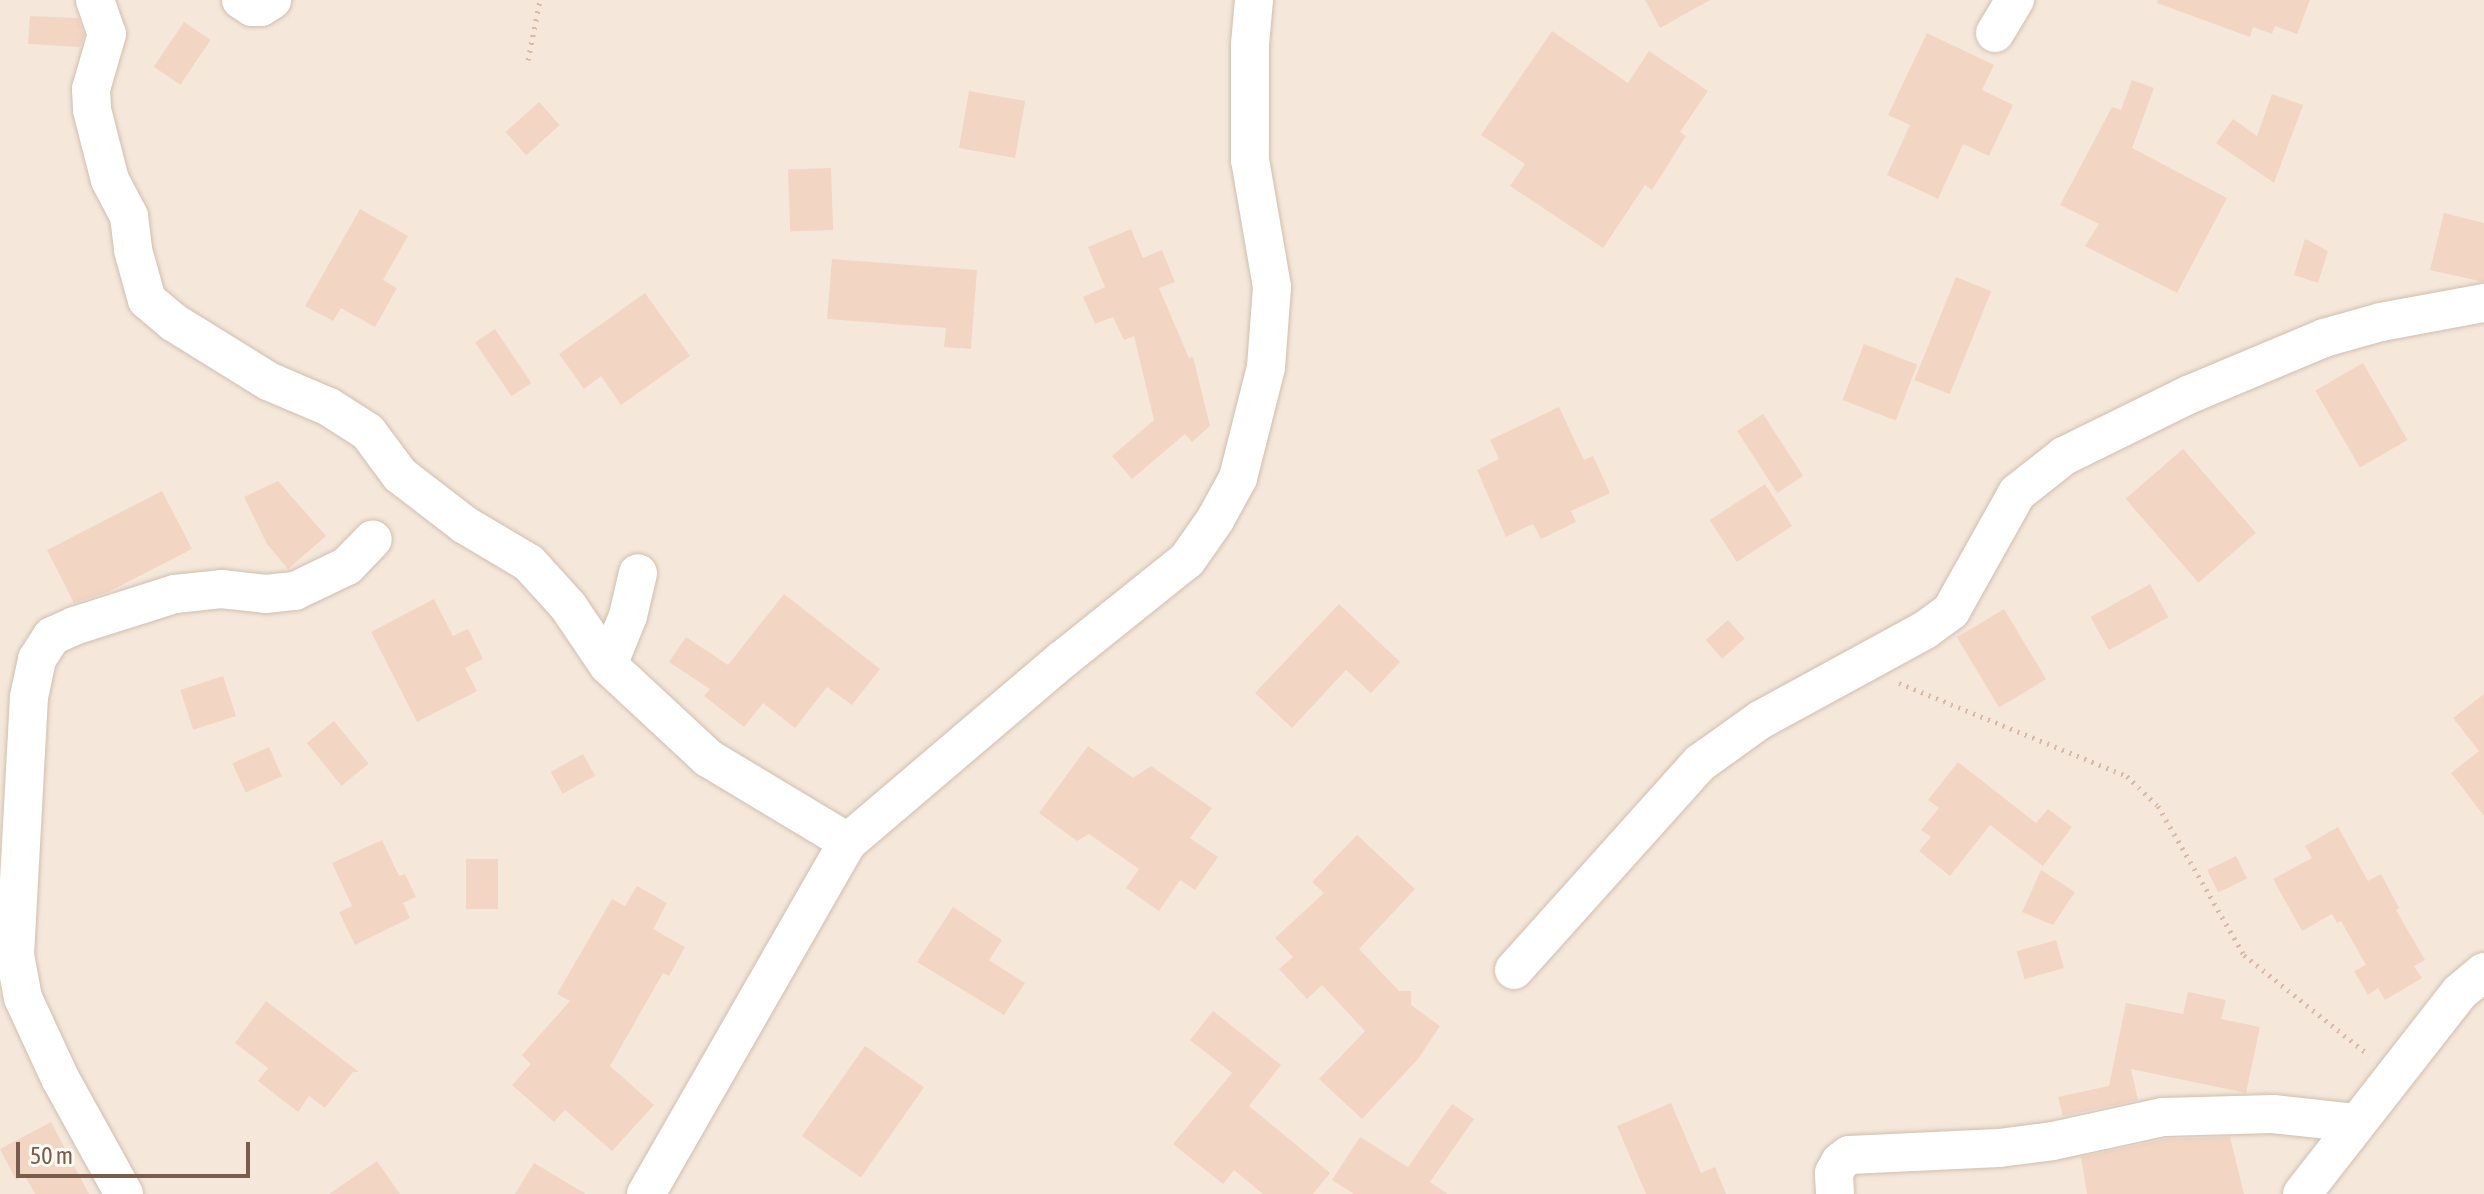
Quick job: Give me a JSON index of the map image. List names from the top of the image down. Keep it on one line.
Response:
{"scale_bar":"50 m"}
